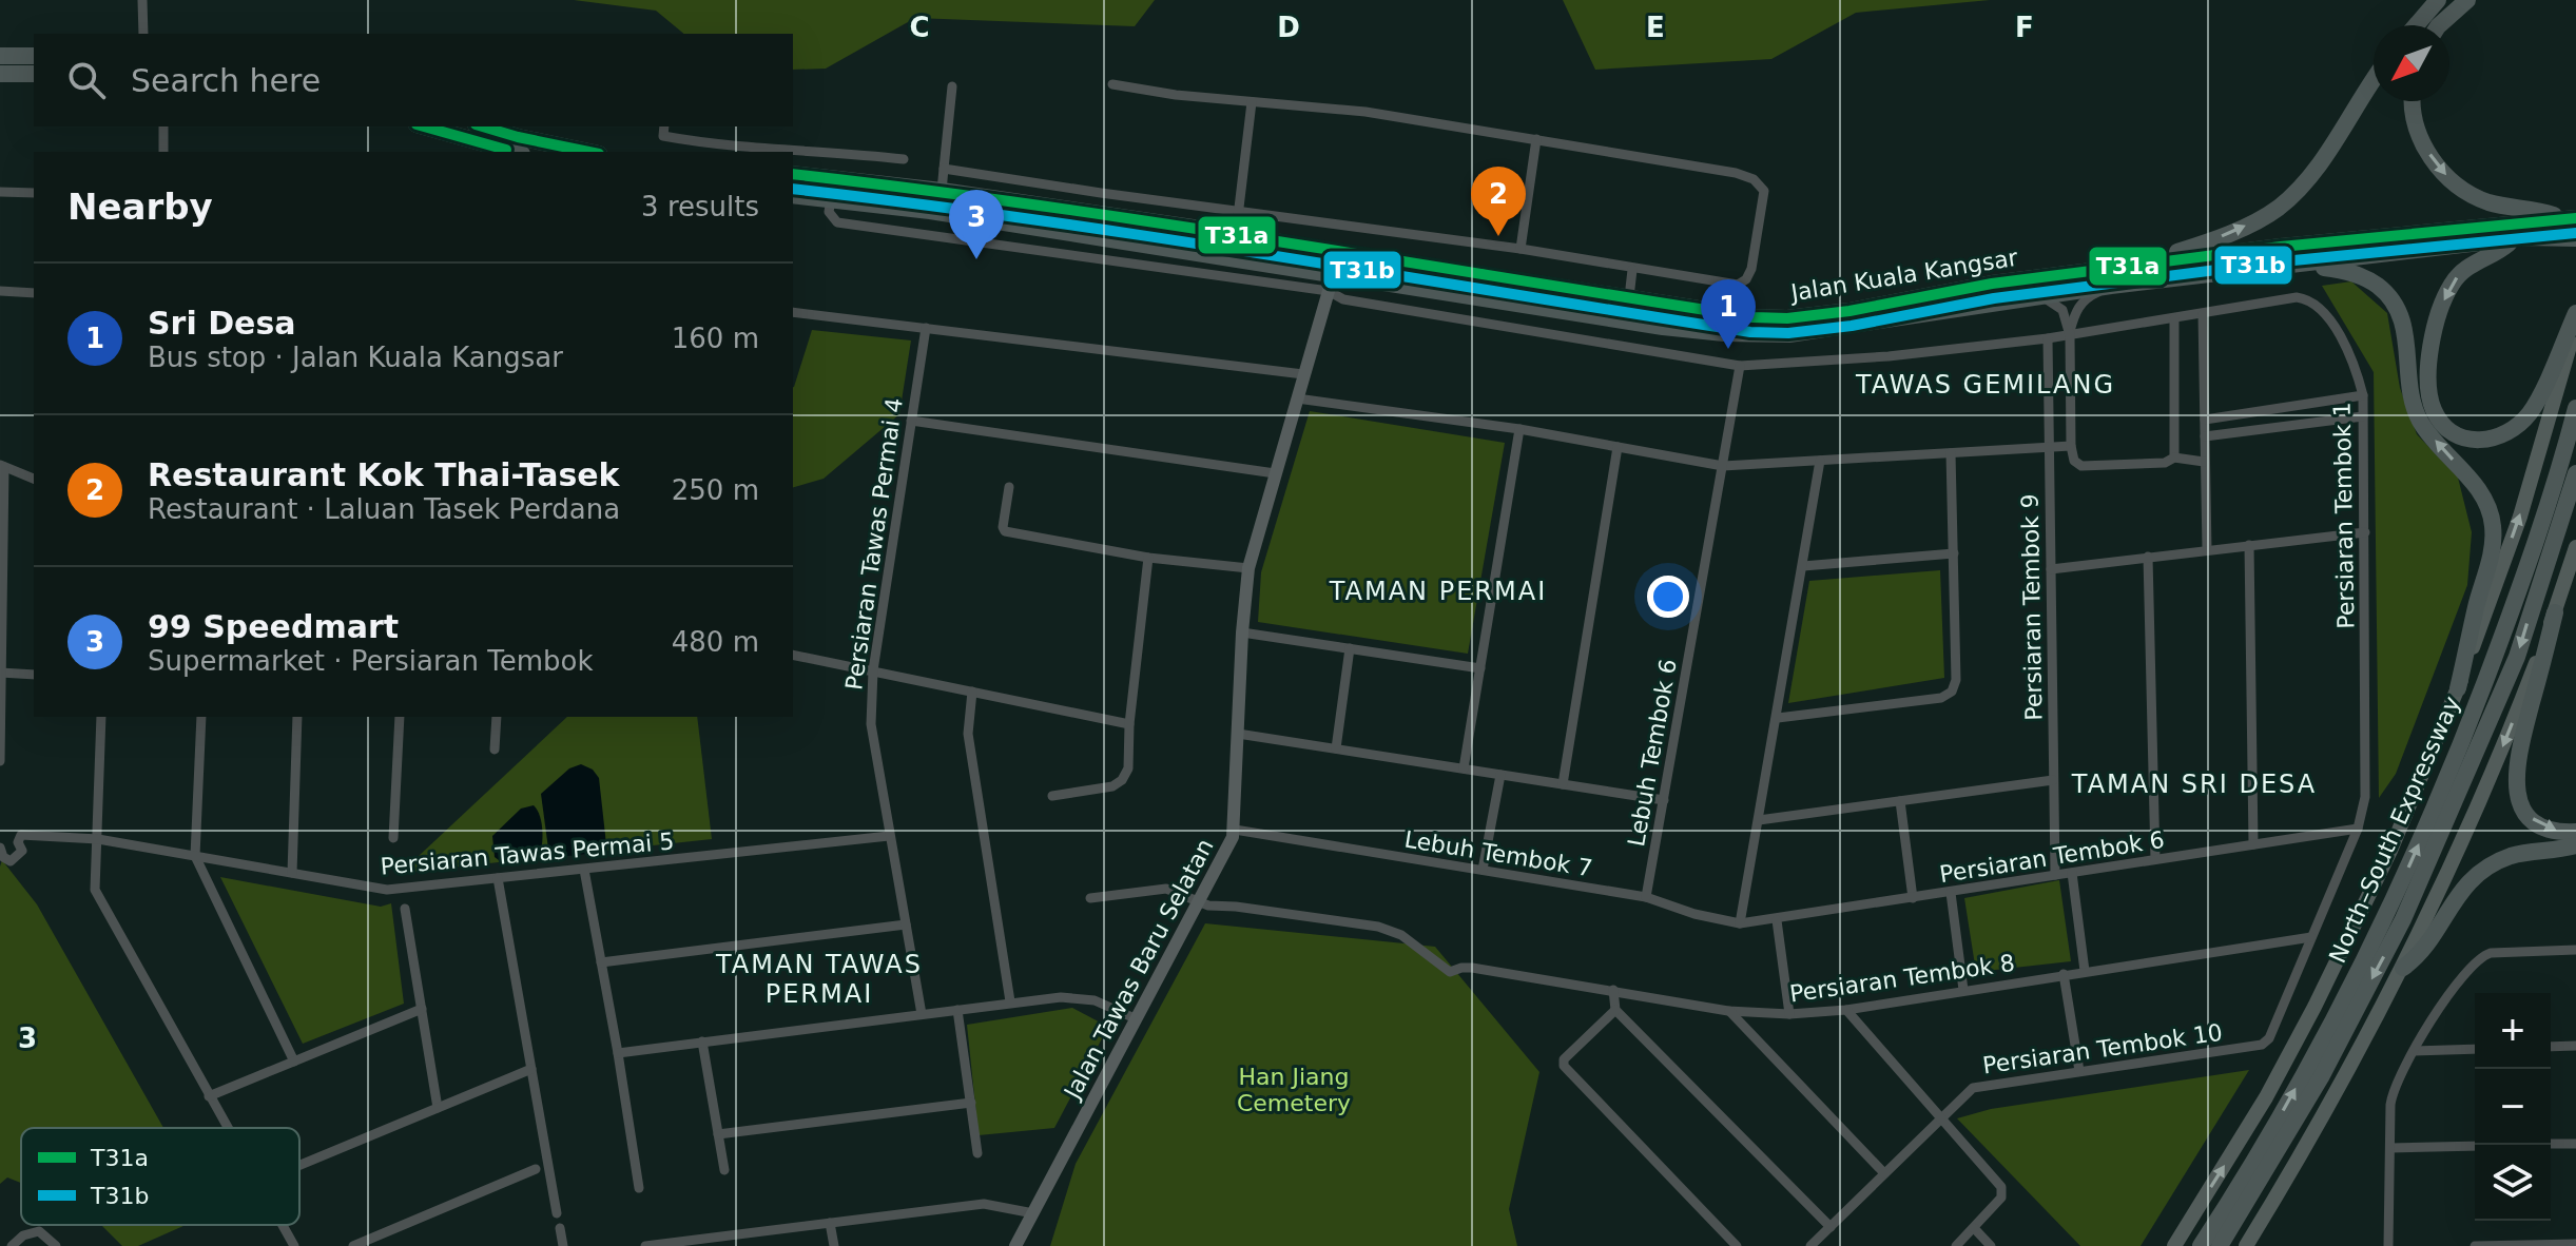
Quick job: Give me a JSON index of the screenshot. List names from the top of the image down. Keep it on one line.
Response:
{"streets":{"highway":["Jalan Kuala Kangsar","North–South Expressway"],"street":["Persiaran Tembok 1","Persiaran Tawas Permai 4","Persiaran Tembok 9","Lebuh Tembok 6","Persiaran Tawas Permai 5","Lebuh Tembok 7","Persiaran Tembok 6","Jalan Tawas Baru Selatan","Persiaran Tembok 8","Persiaran Tembok 10"]},"crossings":[["Jalan Kuala Kangsar","Persiaran Tembok 1"],["Jalan Kuala Kangsar","Jalan Tawas Baru Selatan"],["Persiaran Tembok 1","Persiaran Tembok 9"],["Persiaran Tembok 1","Lebuh Tembok 6"],["Persiaran Tembok 1","Persiaran Tembok 6"],["Persiaran Tembok 1","Jalan Tawas Baru Selatan"],["Persiaran Tembok 1","Persiaran Tembok 8"],["Persiaran Tembok 1","Persiaran Tembok 10"],["Persiaran Tawas Permai 4","Persiaran Tawas Permai 5"],["Persiaran Tembok 9","Persiaran Tembok 6"],["Lebuh Tembok 6","Lebuh Tembok 7"],["Lebuh Tembok 7","Persiaran Tembok 6"],["Lebuh Tembok 7","Jalan Tawas Baru Selatan"],["Jalan Tawas Baru Selatan","Persiaran Tembok 8"]],"districts":["TAWAS GEMILANG","TAMAN PERMAI","TAMAN SRI DESA","TAMAN TAWAS PERMAI"],"parks":["Han Jiang Cemetery"],"lines":["transit line T31a","transit line T31b"],"legend":["T31a","T31b"],"north":"bottom left","page":{"search":"Search here","heading":["Nearby","3 results"],"pins":["2","3","1"],"list":[{"mark":"1","name":"Sri Desa","note":"Bus stop · Jalan Kuala Kangsar","value":"160 m"},{"mark":"2","name":"Restaurant Kok Thai-Tasek","note":"Restaurant · Laluan Tasek Perdana","value":"250 m"},{"mark":"3","name":"99 Speedmart","note":"Supermarket · Persiaran Tembok","value":"480 m"}],"map_buttons":["+","−"]},"grid":{"columns":["C","D","E","F"],"rows":["3"]}}
